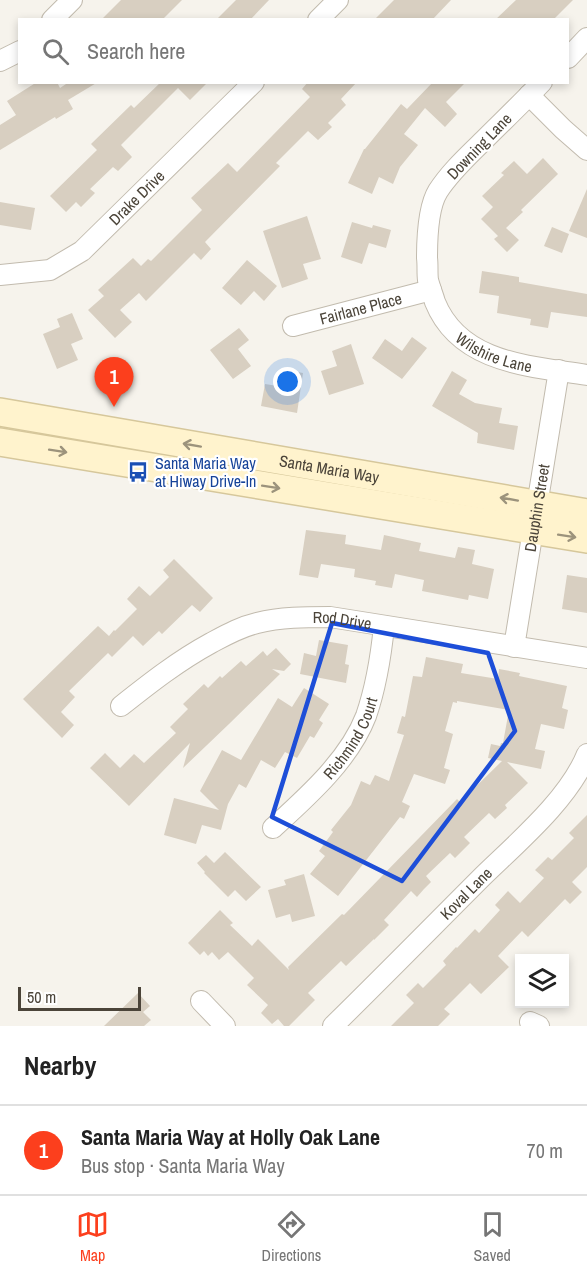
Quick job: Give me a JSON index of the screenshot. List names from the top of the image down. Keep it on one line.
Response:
{"streets":{"main road":["Santa Maria Way"],"street":["Downing Lane","Drake Drive","Fairlane Place","Wilshire Lane","Dauphin Street","Rod Drive","Richmind Court","Koval Lane"]},"crossings":[["Downing Lane","Fairlane Place"],["Downing Lane","Wilshire Lane"],["Fairlane Place","Wilshire Lane"],["Wilshire Lane","Dauphin Street"],["Santa Maria Way","Dauphin Street"],["Dauphin Street","Rod Drive"],["Rod Drive","Richmind Court"]],"places":{"bus stop":["Santa Maria Way at Hiway Drive-In"]},"scale_bar":"50 m","page":{"search":"Search here","pins":"1","scale":"50 m","heading":"Nearby","list":[{"mark":"1","name":"Santa Maria Way at Holly Oak Lane","note":"Bus stop · Santa Maria Way","value":"70 m"}],"nav":["Map","Directions","Saved"]}}
